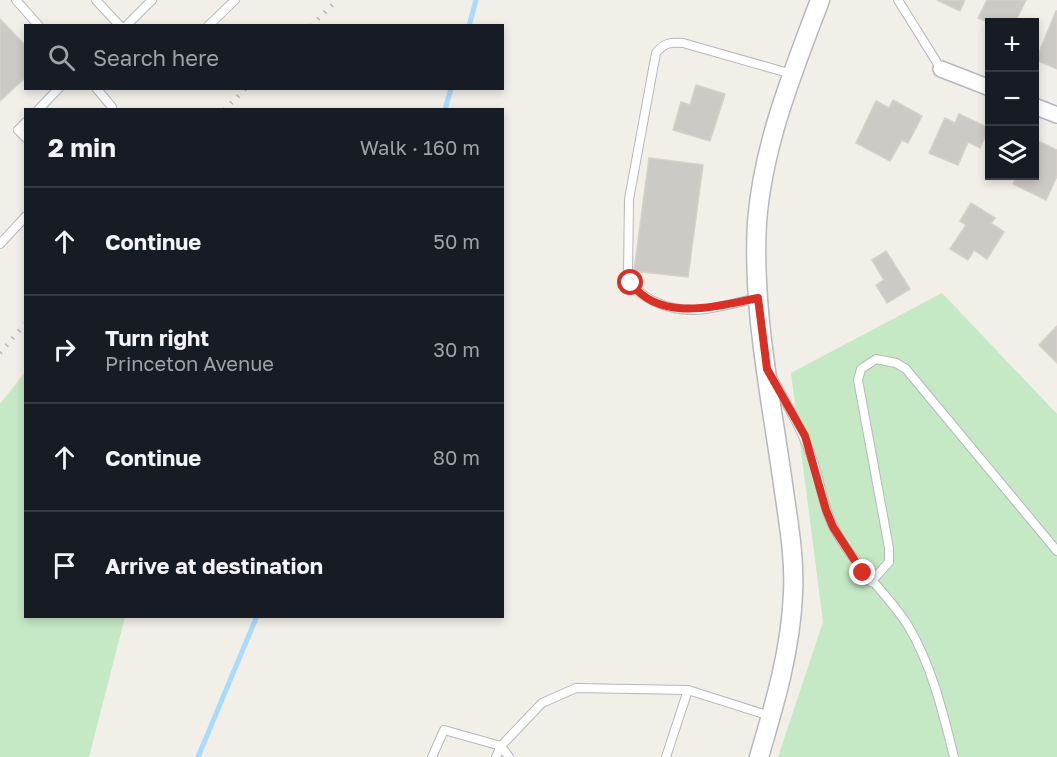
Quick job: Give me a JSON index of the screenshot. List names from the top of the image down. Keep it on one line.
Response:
{"page":{"map_buttons":["+","−"],"search":"Search here","heading":["2 min","Walk · 160 m"],"list":[["Continue","50 m"],["Turn right","Princeton Avenue","30 m"],["Continue","80 m"],"Arrive at destination"]}}
